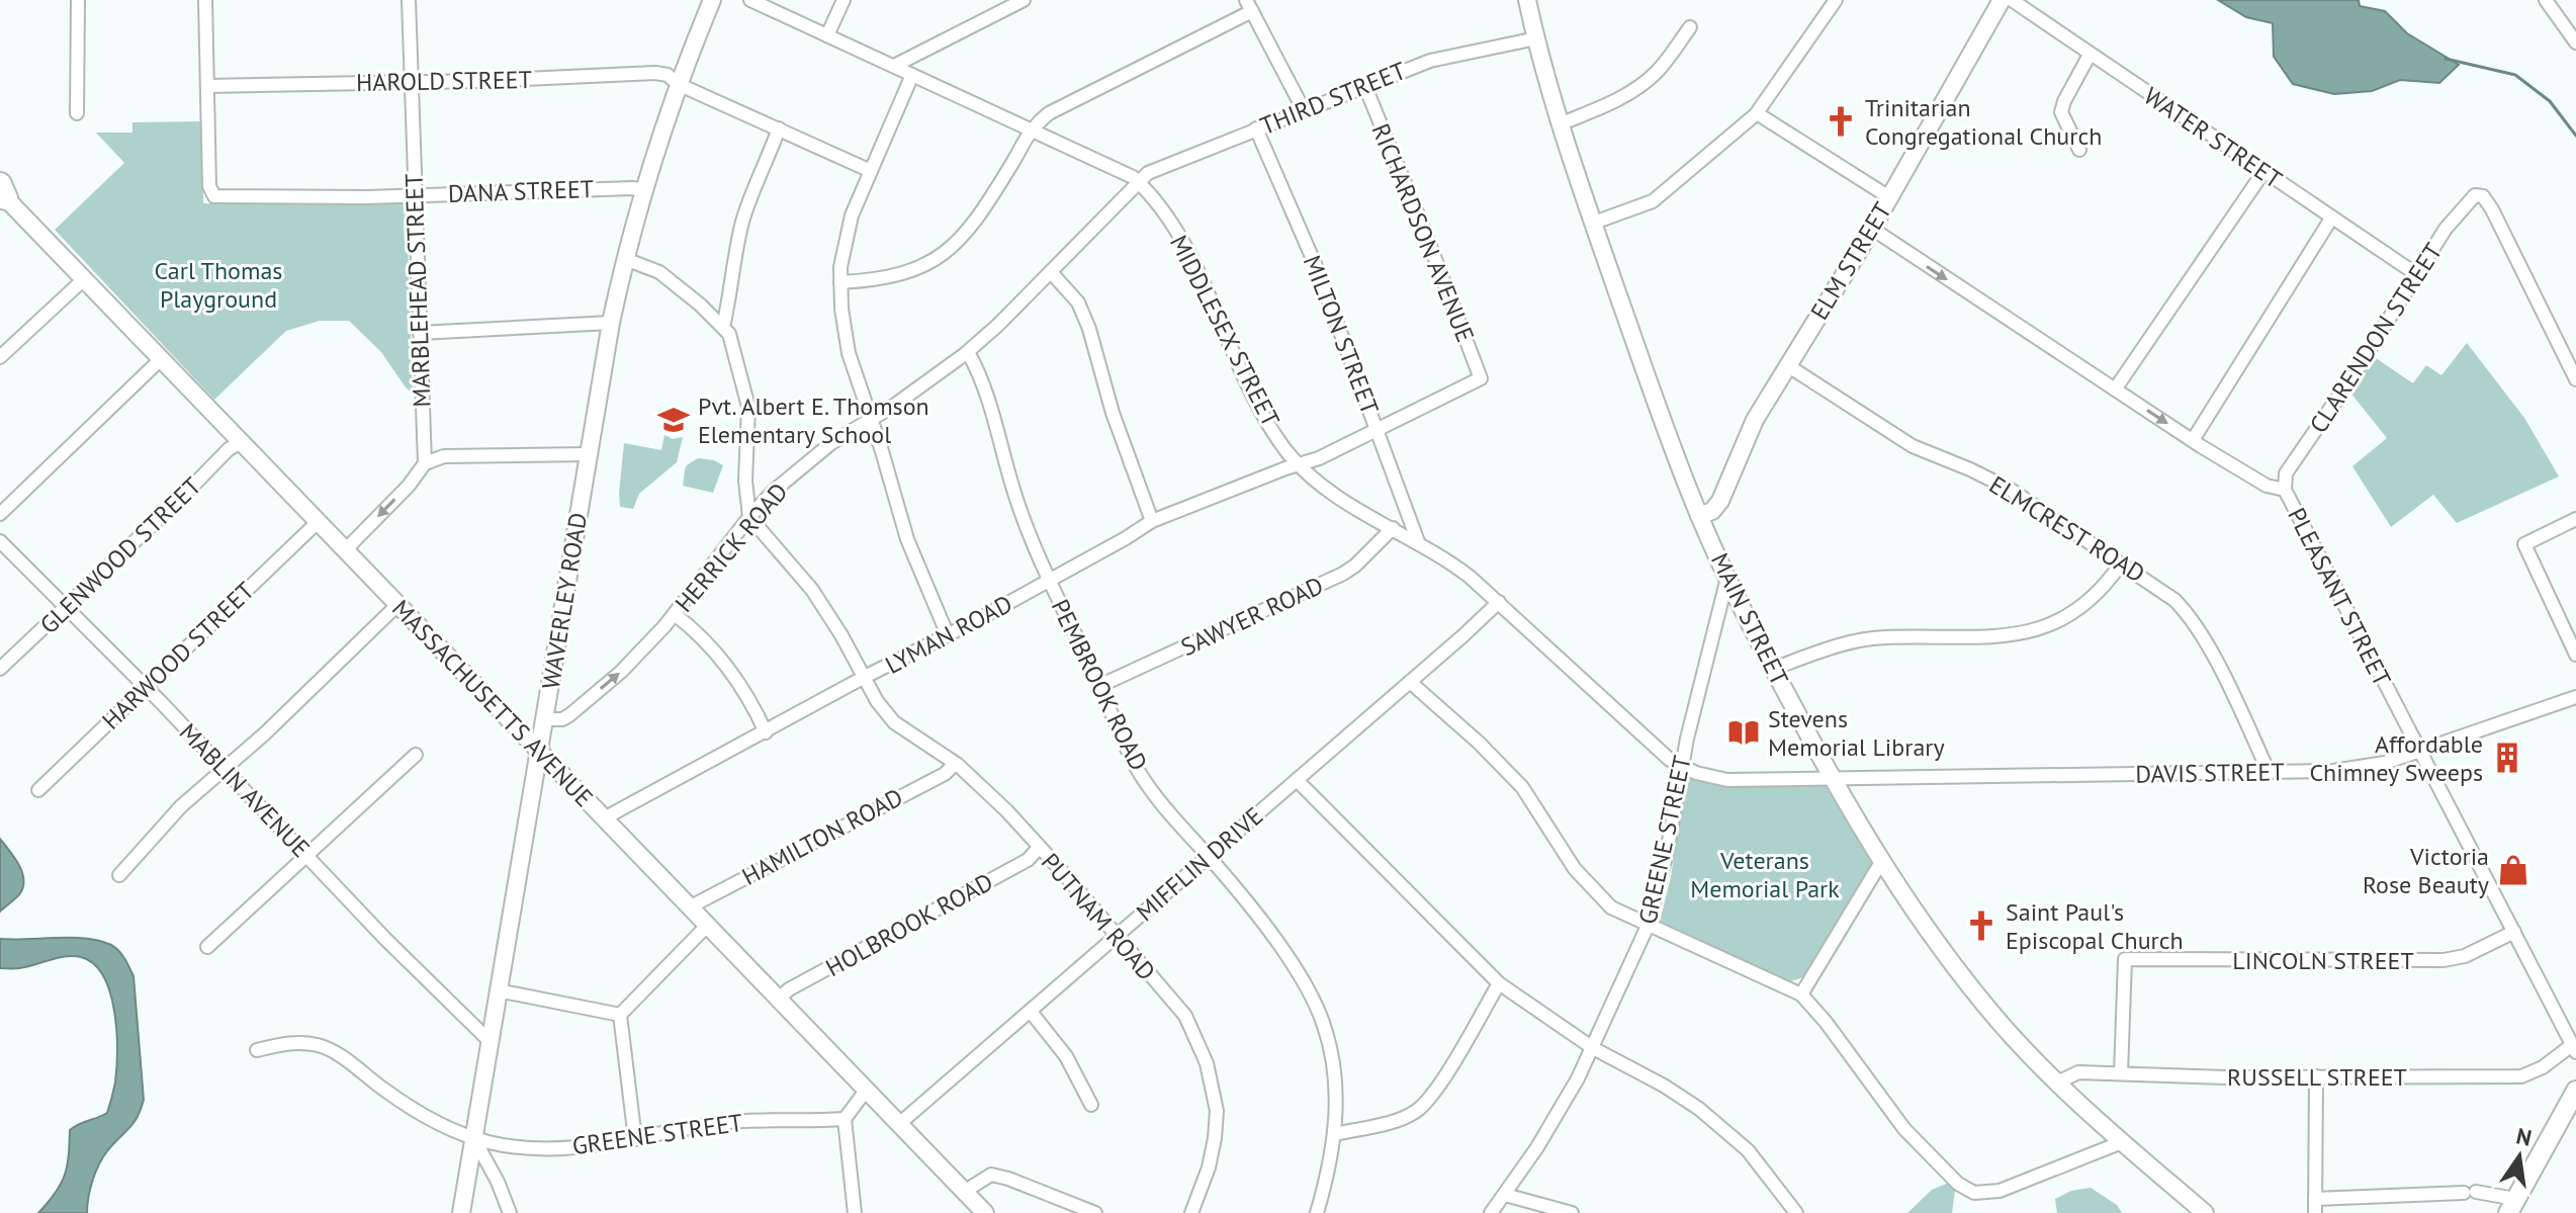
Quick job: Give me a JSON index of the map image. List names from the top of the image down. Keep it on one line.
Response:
{"streets":{"main road":["ELM STREET","WAVERLEY ROAD","MAIN STREET","MASSACHUSETTS AVENUE"],"street":["HAROLD STREET","THIRD STREET","WATER STREET","DANA STREET","RICHARDSON AVENUE","MARBLEHEAD STREET","MIDDLESEX STREET","MILTON STREET","CLARENDON STREET","ELMCREST ROAD","HERRICK ROAD","GLENWOOD STREET","PLEASANT STREET","SAWYER ROAD","LYMAN ROAD","HARWOOD STREET","PEMBROOK ROAD","DAVIS STREET","MABLIN AVENUE","HAMILTON ROAD","GREENE STREET","MIFFLIN DRIVE","PUTNAM ROAD","HOLBROOK ROAD","LINCOLN STREET","RUSSELL STREET"]},"crossings":[["HAROLD STREET","DANA STREET"],["HAROLD STREET","MARBLEHEAD STREET"],["HAROLD STREET","WAVERLEY ROAD"],["THIRD STREET","RICHARDSON AVENUE"],["THIRD STREET","MIDDLESEX STREET"],["THIRD STREET","MILTON STREET"],["THIRD STREET","HERRICK ROAD"],["THIRD STREET","MAIN STREET"],["WATER STREET","CLARENDON STREET"],["DANA STREET","MARBLEHEAD STREET"],["DANA STREET","WAVERLEY ROAD"],["RICHARDSON AVENUE","LYMAN ROAD"],["ELM STREET","ELMCREST ROAD"],["ELM STREET","PLEASANT STREET"],["ELM STREET","MAIN STREET"],["MIDDLESEX STREET","MILTON STREET"],["MIDDLESEX STREET","HERRICK ROAD"],["MIDDLESEX STREET","SAWYER ROAD"],["MIDDLESEX STREET","MAIN STREET"],["MIDDLESEX STREET","LYMAN ROAD"],["MIDDLESEX STREET","DAVIS STREET"],["MIDDLESEX STREET","GREENE STREET"],["MIDDLESEX STREET","MIFFLIN DRIVE"],["MILTON STREET","LYMAN ROAD"],["CLARENDON STREET","PLEASANT STREET"],["ELMCREST ROAD","DAVIS STREET"],["HERRICK ROAD","WAVERLEY ROAD"],["HERRICK ROAD","PEMBROOK ROAD"],["HERRICK ROAD","PUTNAM ROAD"],["GLENWOOD STREET","MASSACHUSETTS AVENUE"],["GLENWOOD STREET","MABLIN AVENUE"],["PLEASANT STREET","DAVIS STREET"],["PLEASANT STREET","LINCOLN STREET"],["PLEASANT STREET","RUSSELL STREET"],["WAVERLEY ROAD","MASSACHUSETTS AVENUE"],["WAVERLEY ROAD","MABLIN AVENUE"],["WAVERLEY ROAD","GREENE STREET"],["SAWYER ROAD","PEMBROOK ROAD"],["MAIN STREET","DAVIS STREET"],["MAIN STREET","GREENE STREET"],["MAIN STREET","RUSSELL STREET"],["LYMAN ROAD","PEMBROOK ROAD"],["LYMAN ROAD","MASSACHUSETTS AVENUE"],["LYMAN ROAD","PUTNAM ROAD"],["HARWOOD STREET","MASSACHUSETTS AVENUE"],["HARWOOD STREET","MABLIN AVENUE"],["PEMBROOK ROAD","MIFFLIN DRIVE"],["MASSACHUSETTS AVENUE","HAMILTON ROAD"],["MASSACHUSETTS AVENUE","MIFFLIN DRIVE"],["MASSACHUSETTS AVENUE","HOLBROOK ROAD"],["HAMILTON ROAD","PUTNAM ROAD"],["MIFFLIN DRIVE","PUTNAM ROAD"],["PUTNAM ROAD","HOLBROOK ROAD"],["LINCOLN STREET","RUSSELL STREET"]],"parks":["Carl Thomas Playground","Veterans Memorial Park"],"places":{"church":["Trinitarian Congregational Church","Saint Paul's Episcopal Church"],"school or university":["Pvt. Albert E. Thomson Elementary School"],"library":["Stevens Memorial Library"],"building":["Affordable Chimney Sweeps"],"shop":["Victoria Rose Beauty"]},"north":"top"}
